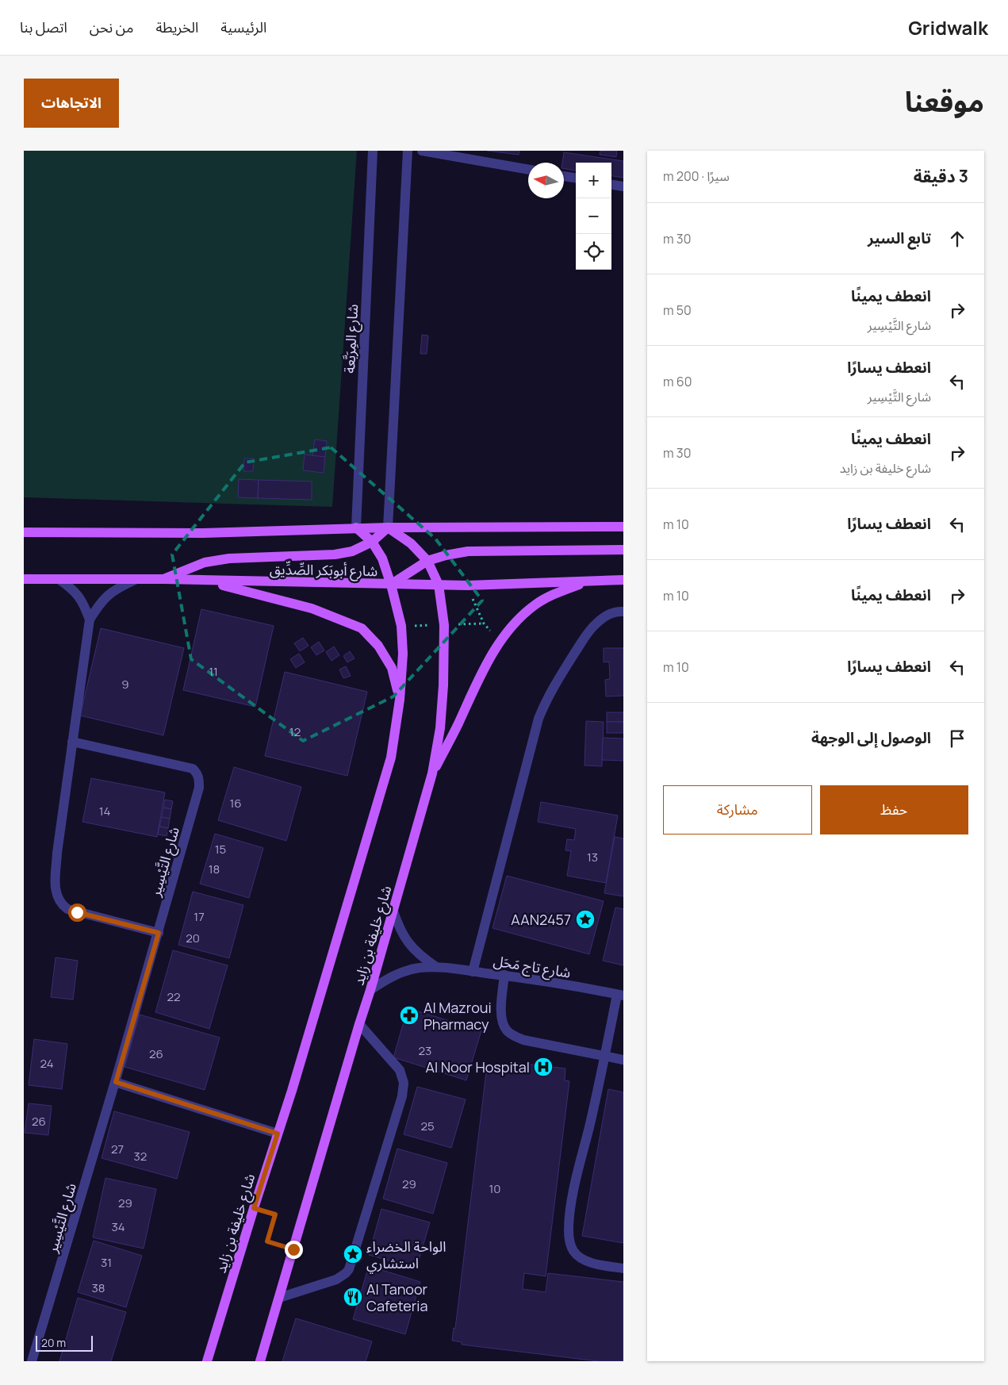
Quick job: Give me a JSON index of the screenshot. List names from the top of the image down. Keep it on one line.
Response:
{"streets":{"main road":["شارع أبوبَكر الصِّدِّيق","شارع خليفة بن زايد"],"street":["شارع المِرَبَّعة","شارع التَّيْسِير","شارع تاج مَحَل"]},"crossings":[["شارع المِرَبَّعة","شارع خليفة بن زايد"],["شارع أبوبَكر الصِّدِّيق","شارع خليفة بن زايد"],["شارع خليفة بن زايد","شارع تاج مَحَل"]],"places":{"place":["AAN2457","الواحة الخضراء استشاري"],"pharmacy":["Al Mazroui Pharmacy"],"hospital":["Al Noor Hospital"],"restaurant":["Al Tanoor Cafeteria"]},"house_numbers":["11","9","12","16","14","15","13","18","17","20","22","23","26","24","26","25","27","32","29","10","29","34","31","38"],"scale_bar":"20 m","north":"left","page":{"header":"Gridwalk","nav":["الرئيسية","الخريطة","من نحن","اتصل بنا"],"title":"موقعنا","buttons":["الاتجاهات",["حفظ","مشاركة"]],"heading":["3 دقيقة","سيرًا · 200 m"],"map_buttons":["+","−"],"list":[["تابع السير","30 m"],["انعطف يمينًا","شارع التَّيْسِير","50 m"],["انعطف يسارًا","شارع التَّيْسِير","60 m"],["انعطف يمينًا","شارع خليفة بن زايد","30 m"],["انعطف يسارًا","10 m"],["انعطف يمينًا","10 m"],["انعطف يسارًا","10 m"],"الوصول إلى الوجهة"],"scale":"20 m"}}
